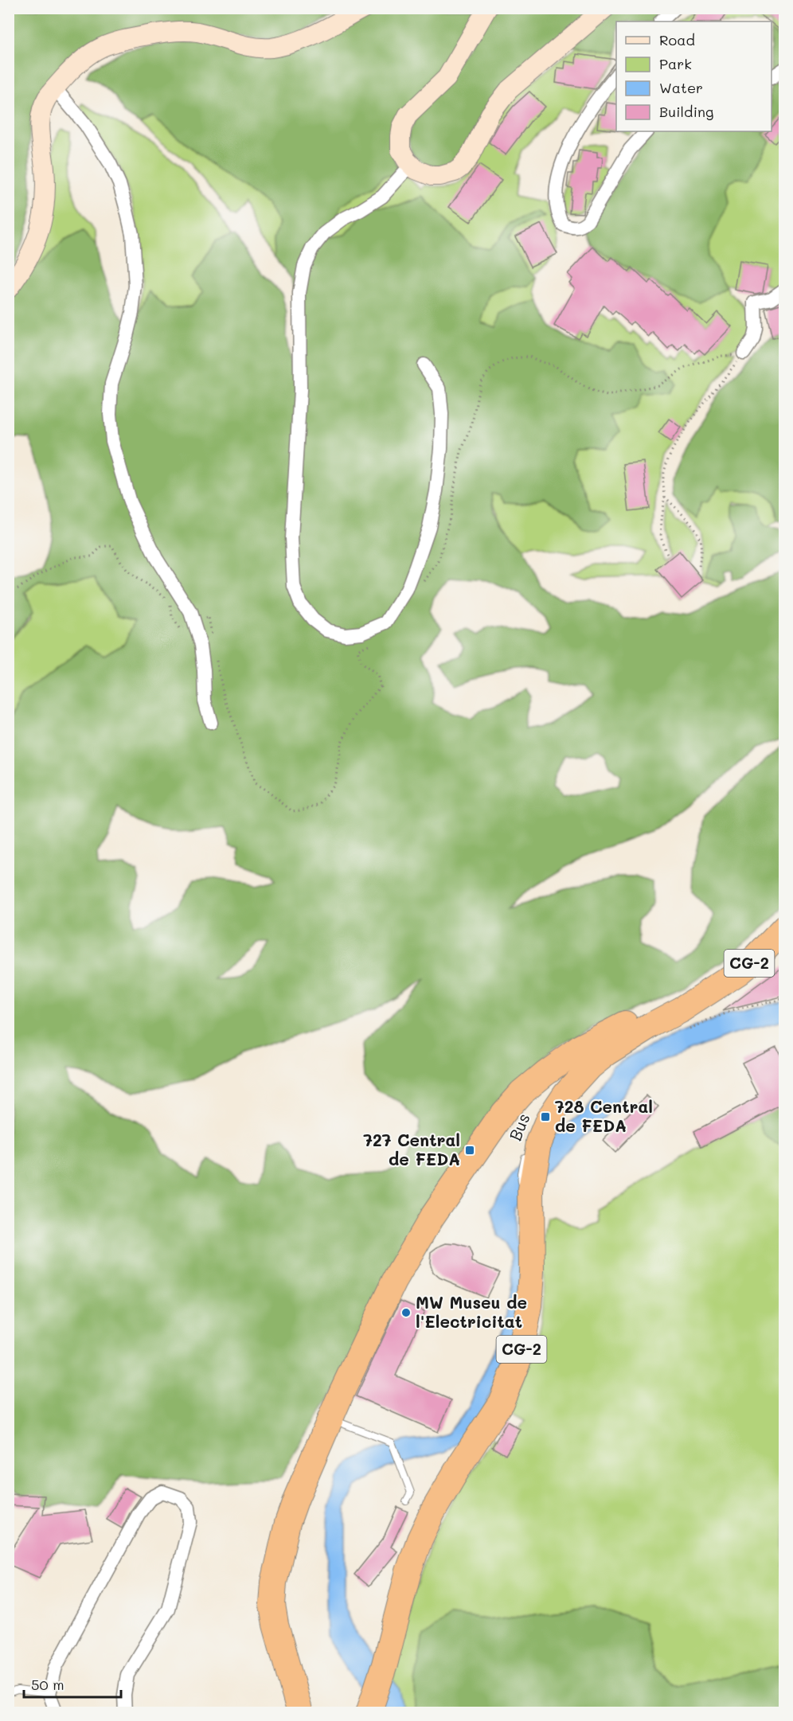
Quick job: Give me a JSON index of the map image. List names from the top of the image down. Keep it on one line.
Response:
{"streets":{"highway":["CG-2"]},"places":{"transit":["728 Central de FEDA","727 Central de FEDA"],"other":["MW Museu de l'Electricitat"]},"legend":["Road","Park","Water","Building"],"scale_bar":"50 m"}
